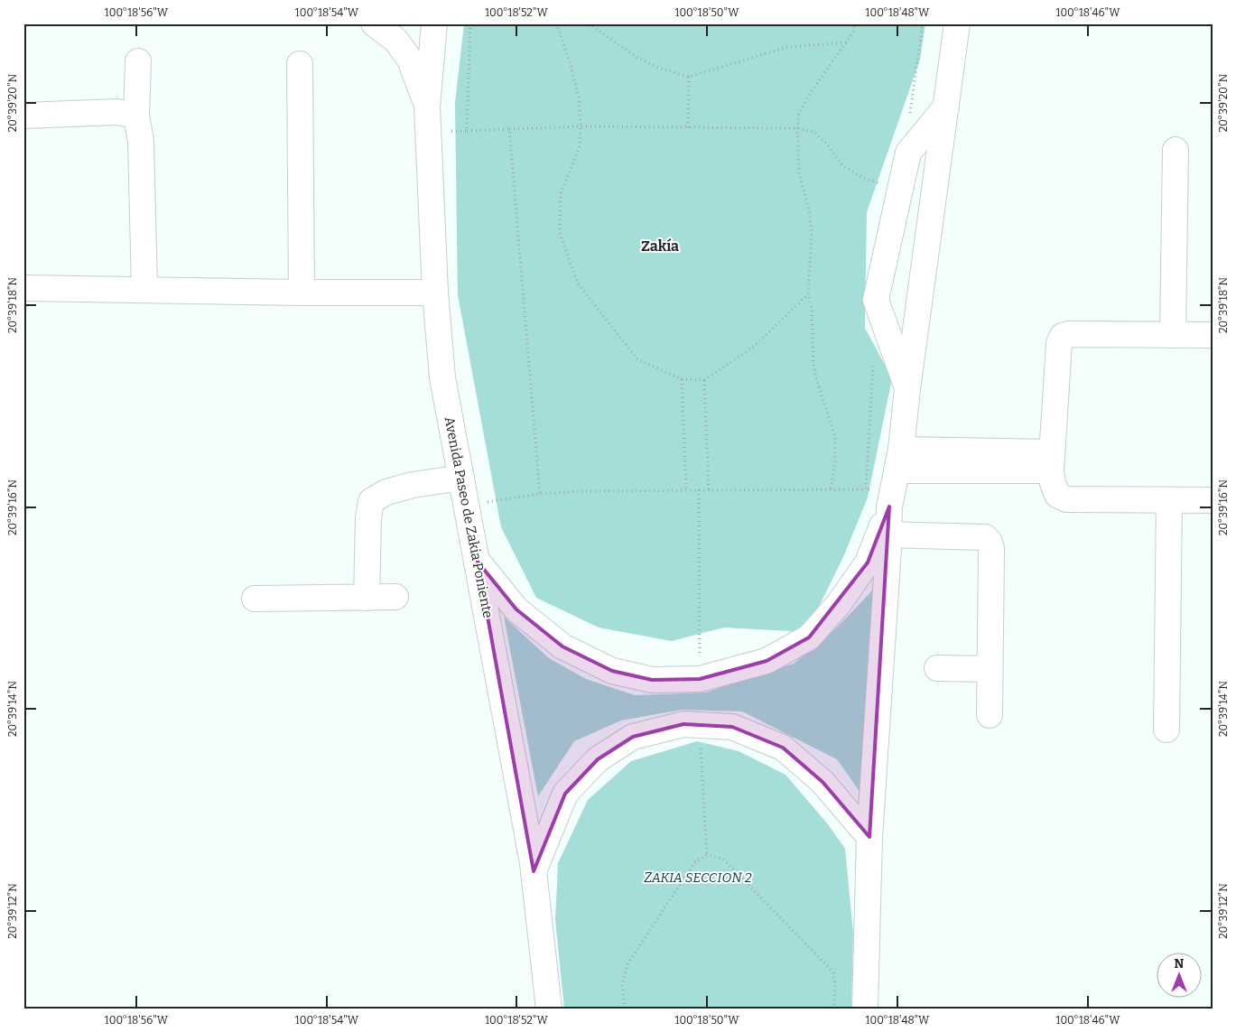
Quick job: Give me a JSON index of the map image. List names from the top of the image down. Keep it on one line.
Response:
{"streets":{"street":["Avenida Paseo de Zakia Poniente"]},"districts":["Zakía"],"parks":["ZAKIA SECCION 2"],"north":"top","coordinates":["100°18'56\"W","100°18'54\"W","100°18'52\"W","100°18'50\"W","100°18'48\"W","100°18'46\"W","20°39'20\"N","20°39'18\"N","20°39'16\"N","20°39'14\"N","20°39'12\"N"]}
